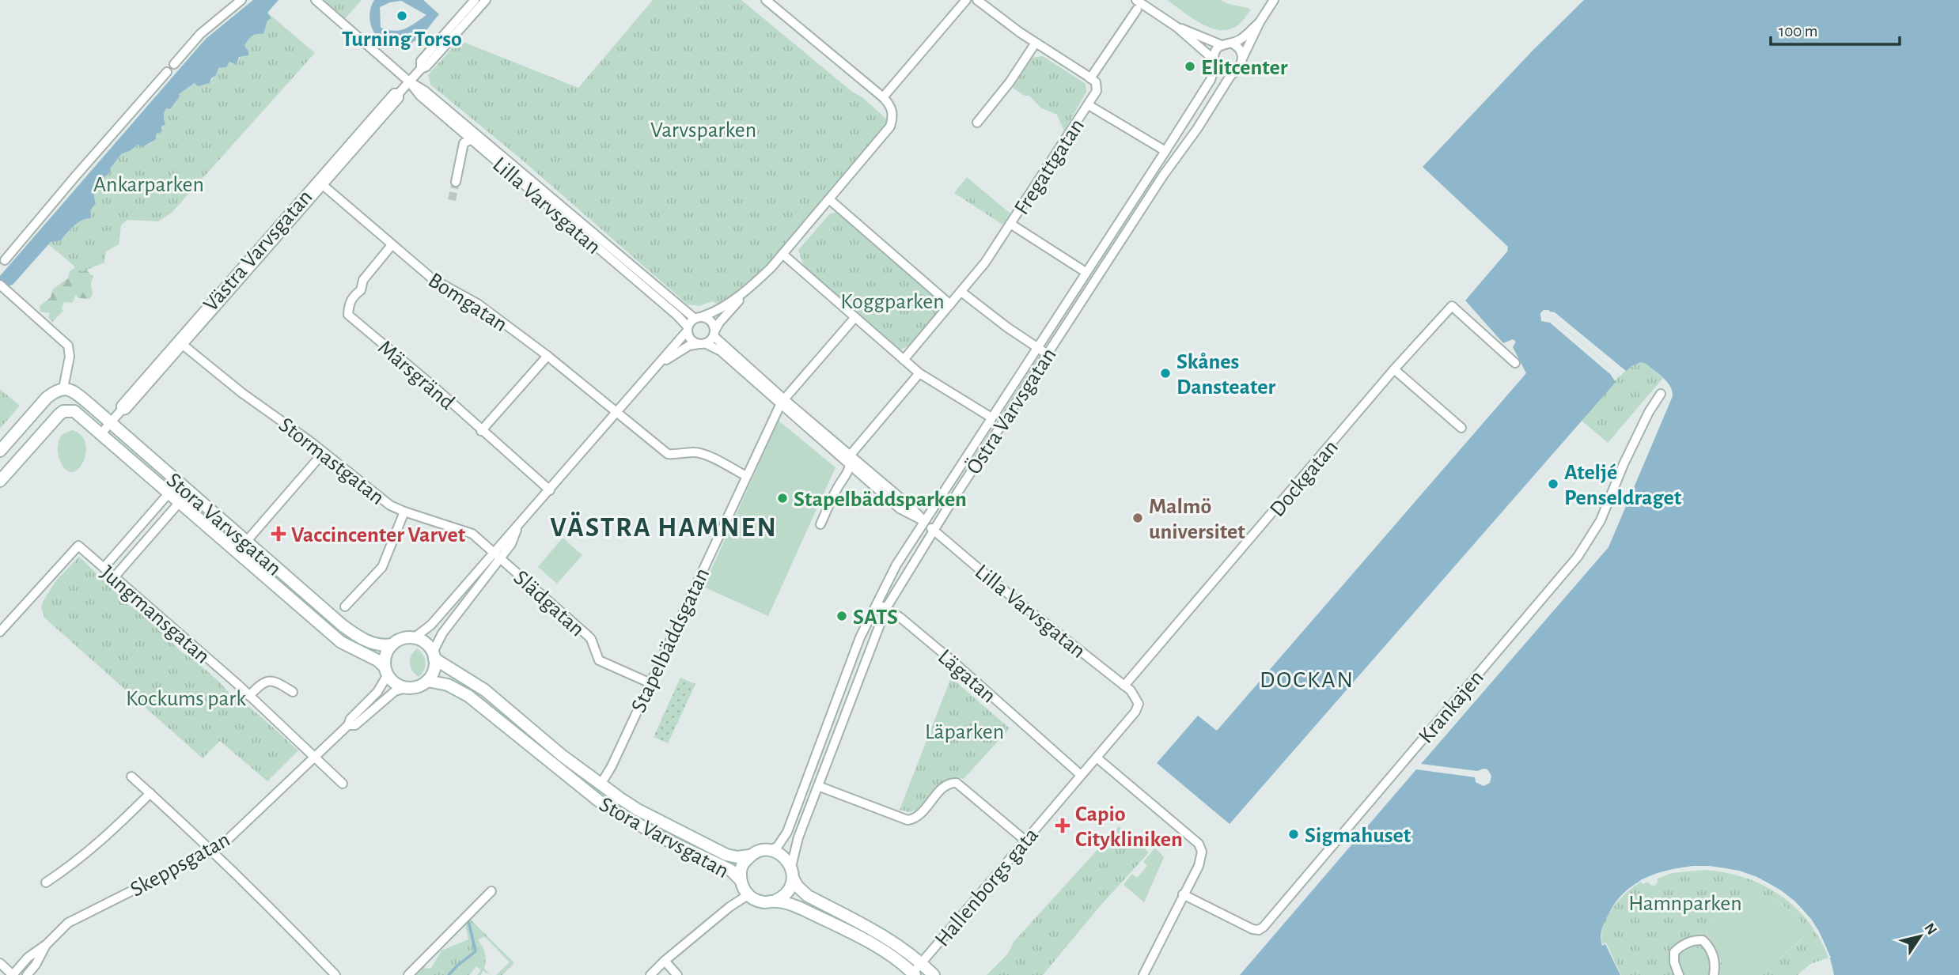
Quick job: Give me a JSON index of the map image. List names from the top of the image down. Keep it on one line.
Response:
{"streets":{"street":["Fregattgatan","Lilla Varvsgatan","Västra Varvsgatan","Bomgatan","Märsgränd","Östra Varvsgatan","Stormastgatan","Dockgatan","Stora Varvsgatan","Slädgatan","Jungmansgatan","Stapelbäddsgatan","Lägatan","Krankajen","Skeppsgatan","Hallenborgs gata"]},"crossings":[["Lilla Varvsgatan","Västra Varvsgatan"],["Lilla Varvsgatan","Östra Varvsgatan"],["Lilla Varvsgatan","Dockgatan"],["Lilla Varvsgatan","Stapelbäddsgatan"],["Lilla Varvsgatan","Hallenborgs gata"],["Västra Varvsgatan","Bomgatan"],["Västra Varvsgatan","Stormastgatan"],["Västra Varvsgatan","Stora Varvsgatan"],["Bomgatan","Märsgränd"],["Bomgatan","Stapelbäddsgatan"],["Östra Varvsgatan","Stora Varvsgatan"],["Östra Varvsgatan","Lägatan"],["Stormastgatan","Slädgatan"],["Stora Varvsgatan","Stapelbäddsgatan"],["Stora Varvsgatan","Hallenborgs gata"],["Slädgatan","Stapelbäddsgatan"],["Jungmansgatan","Skeppsgatan"],["Lägatan","Hallenborgs gata"]],"districts":["VÄSTRA HAMNEN","DOCKAN"],"parks":["Varvsparken","Ankarparken","Koggparken","Kockums park","Läparken","Hamnparken"],"places":{"other":["Turning Torso","Elitcenter","Skånes Dansteater","Ateljé Penseldraget","Stapelbäddsparken","Malmö universitet","SATS","Sigmahuset"],"health":["Vaccincenter Varvet","Capio Citykliniken"]},"scale_bar":"100 m","north":"top right"}
